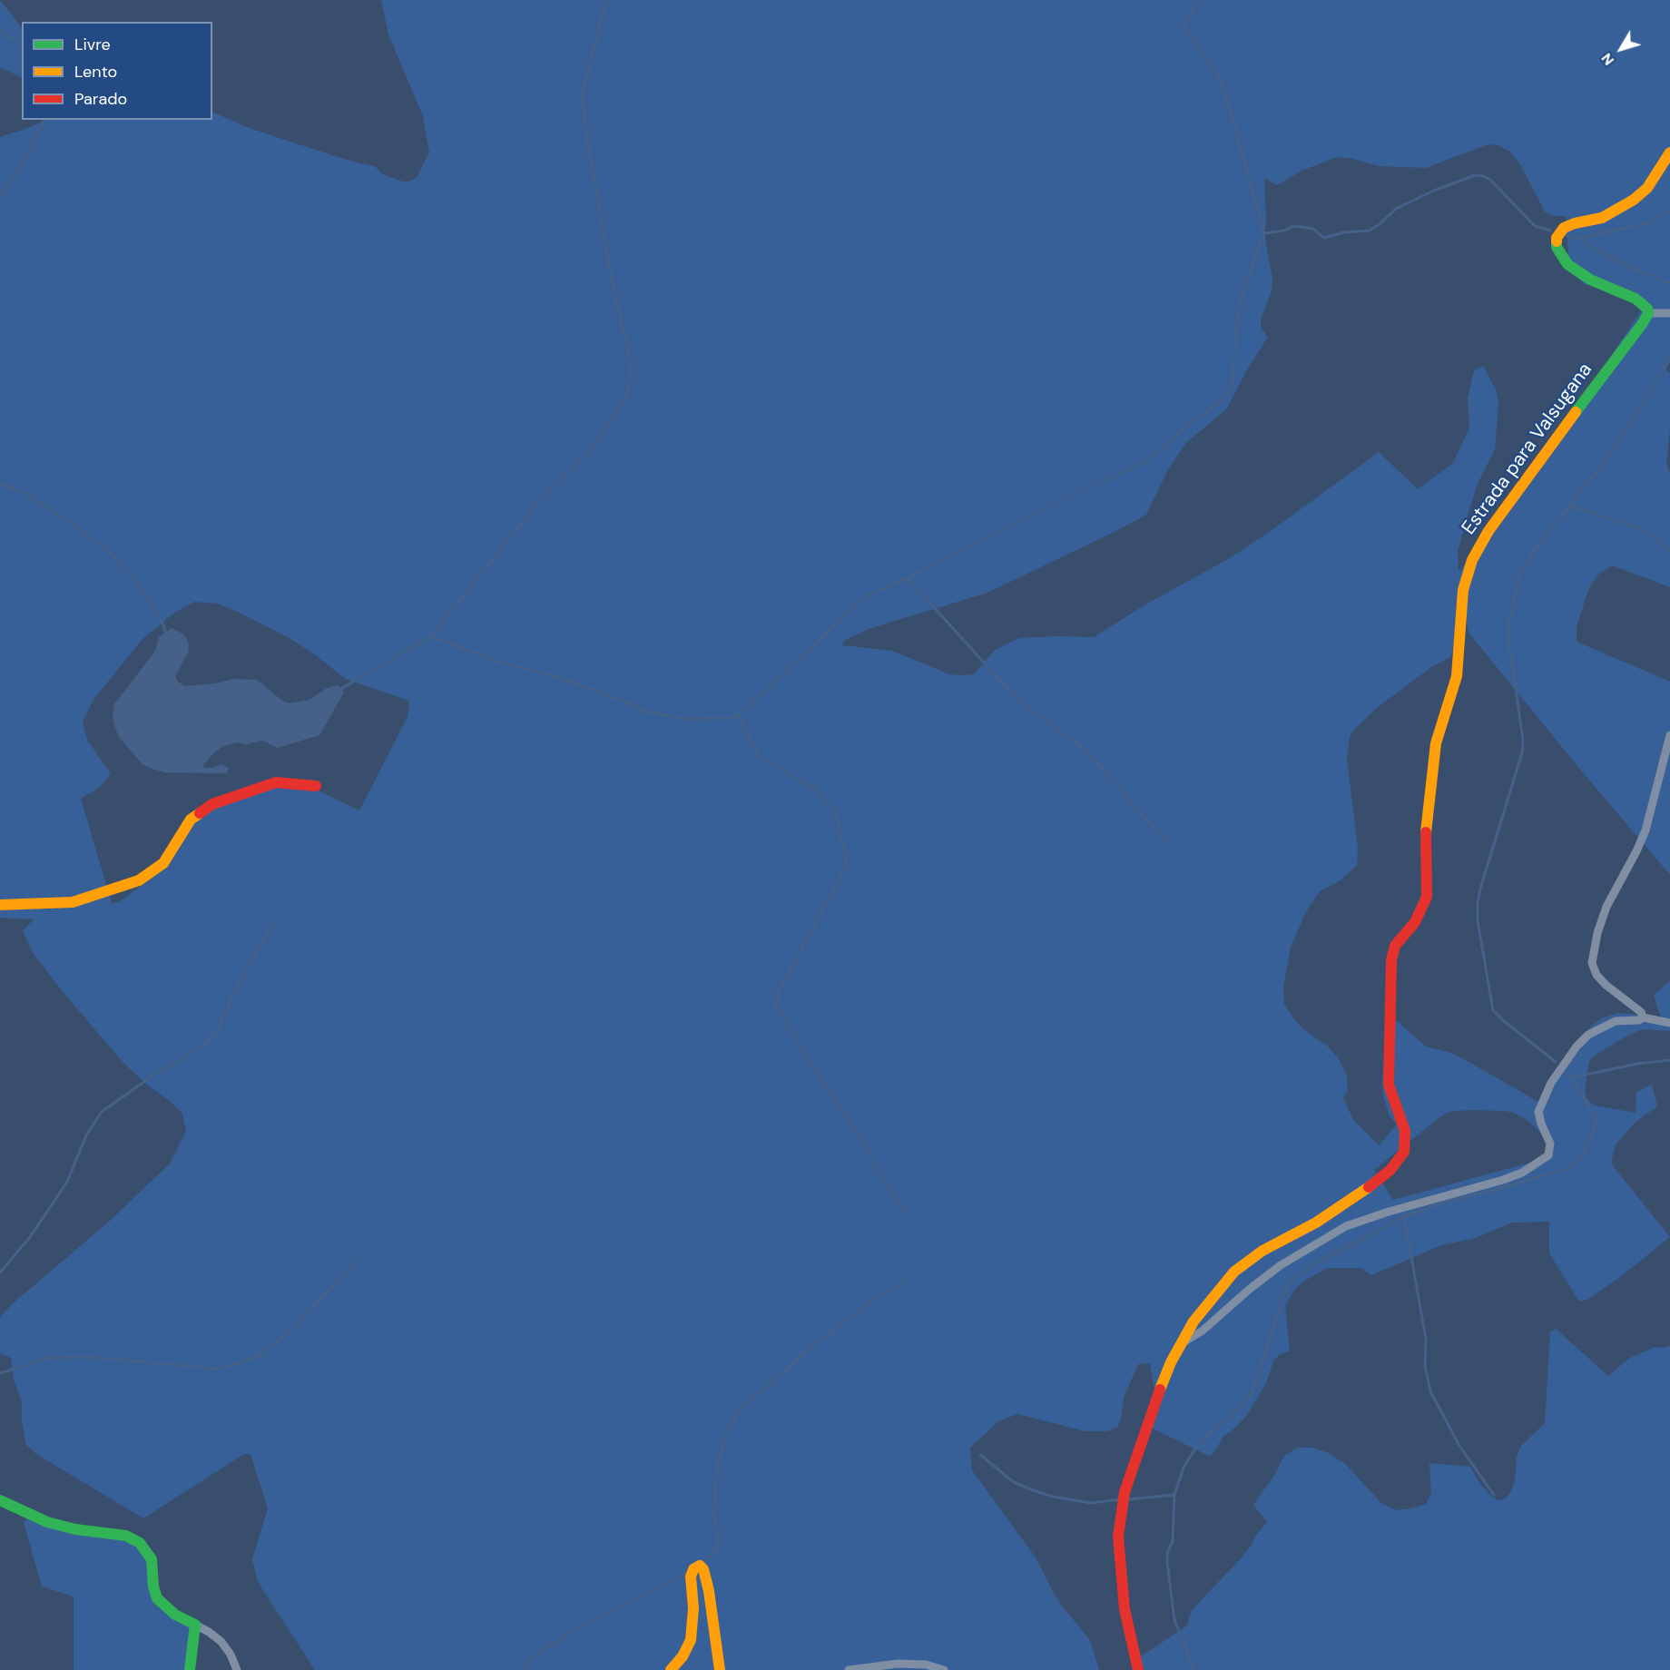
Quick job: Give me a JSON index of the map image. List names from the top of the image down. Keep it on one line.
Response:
{"streets":{"street":["Estrada para Valsugana"]},"legend":["Livre","Lento","Parado"],"north":"bottom left"}
